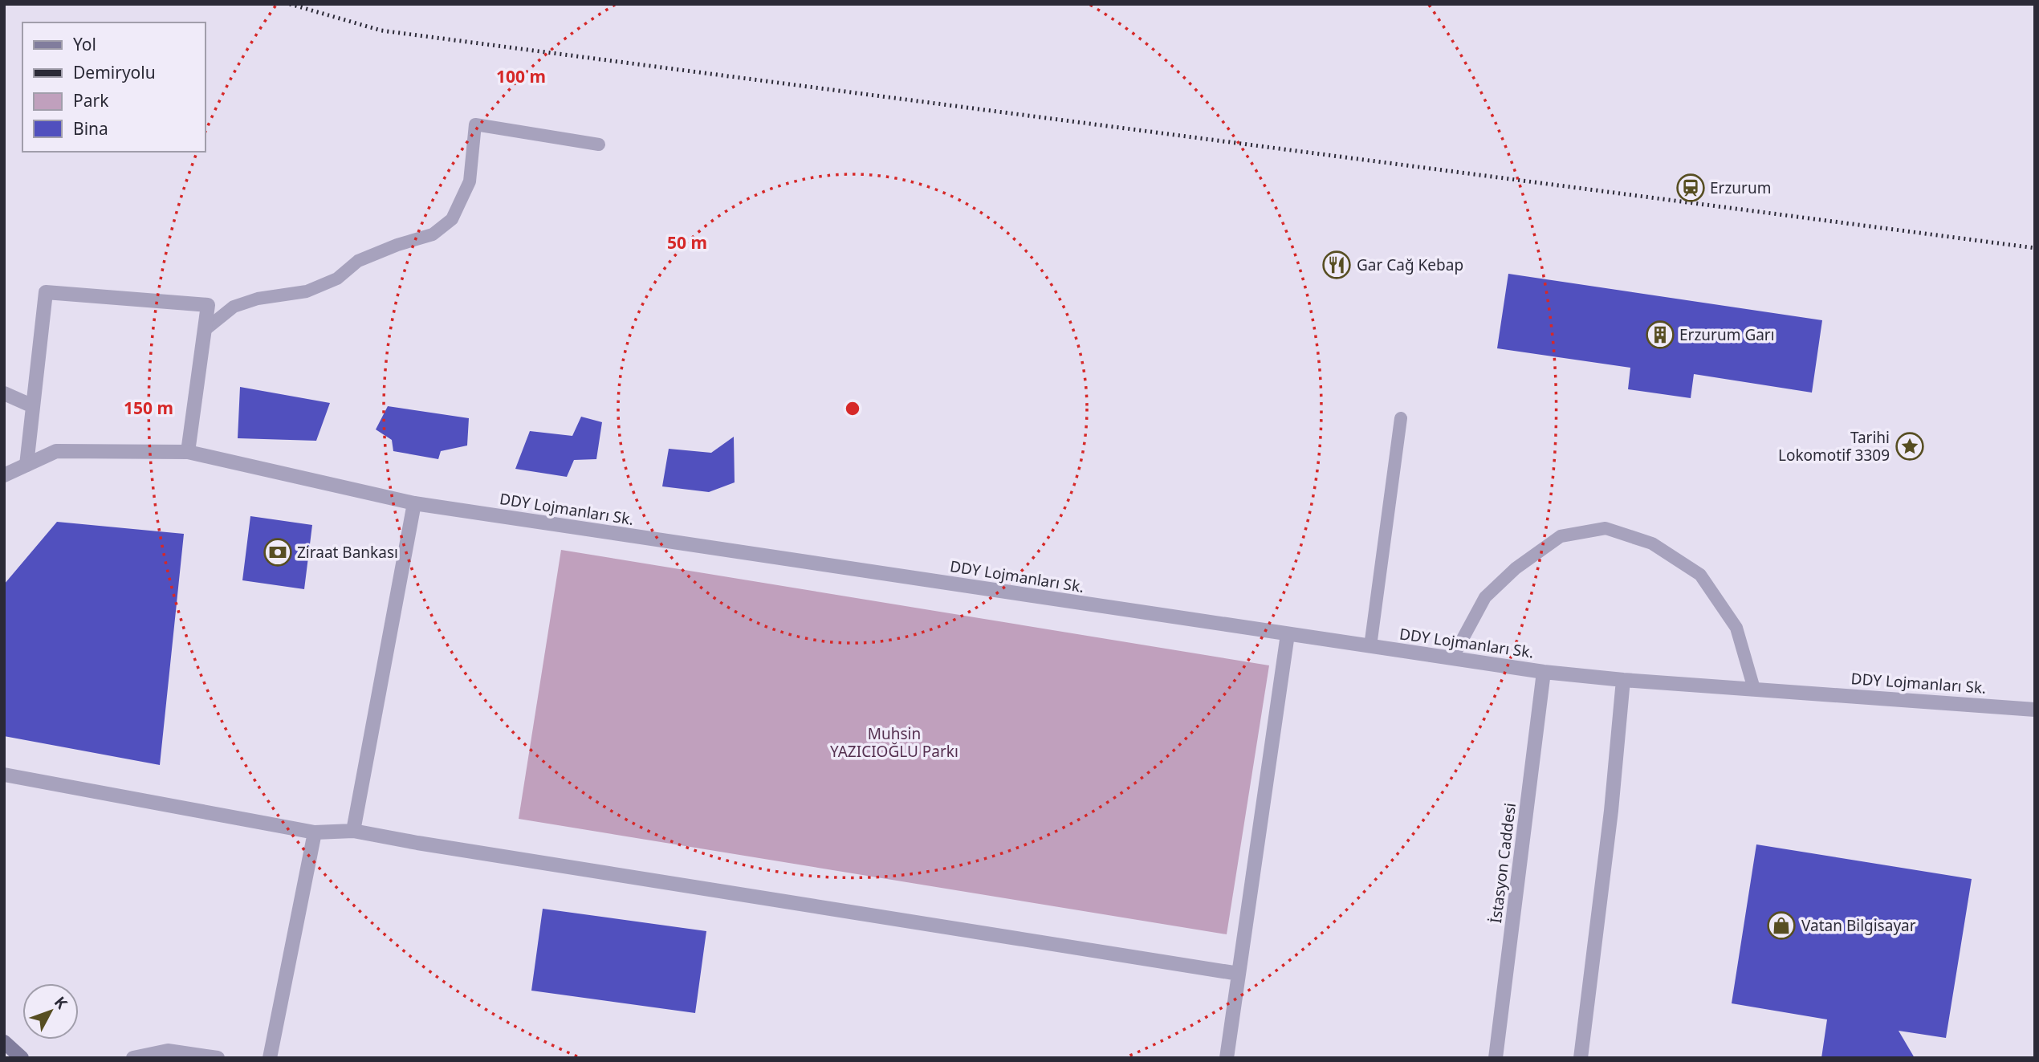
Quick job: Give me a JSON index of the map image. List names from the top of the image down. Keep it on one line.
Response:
{"streets":{"street":["DDY Lojmanları Sk.","İstasyon Caddesi"]},"crossings":[["DDY Lojmanları Sk.","İstasyon Caddesi"]],"parks":["Muhsin YAZICIOĞLU Parkı"],"places":{"station":["Erzurum"],"restaurant":["Gar Cağ Kebap"],"building":["Erzurum Garı"],"place":["Tarihi Lokomotif 3309"],"bank":["Ziraat Bankası"],"shop":["Vatan Bilgisayar"]},"legend":["Yol","Demiryolu","Park","Bina"],"north":"top right","rings":["100 m","50 m","150 m"]}
